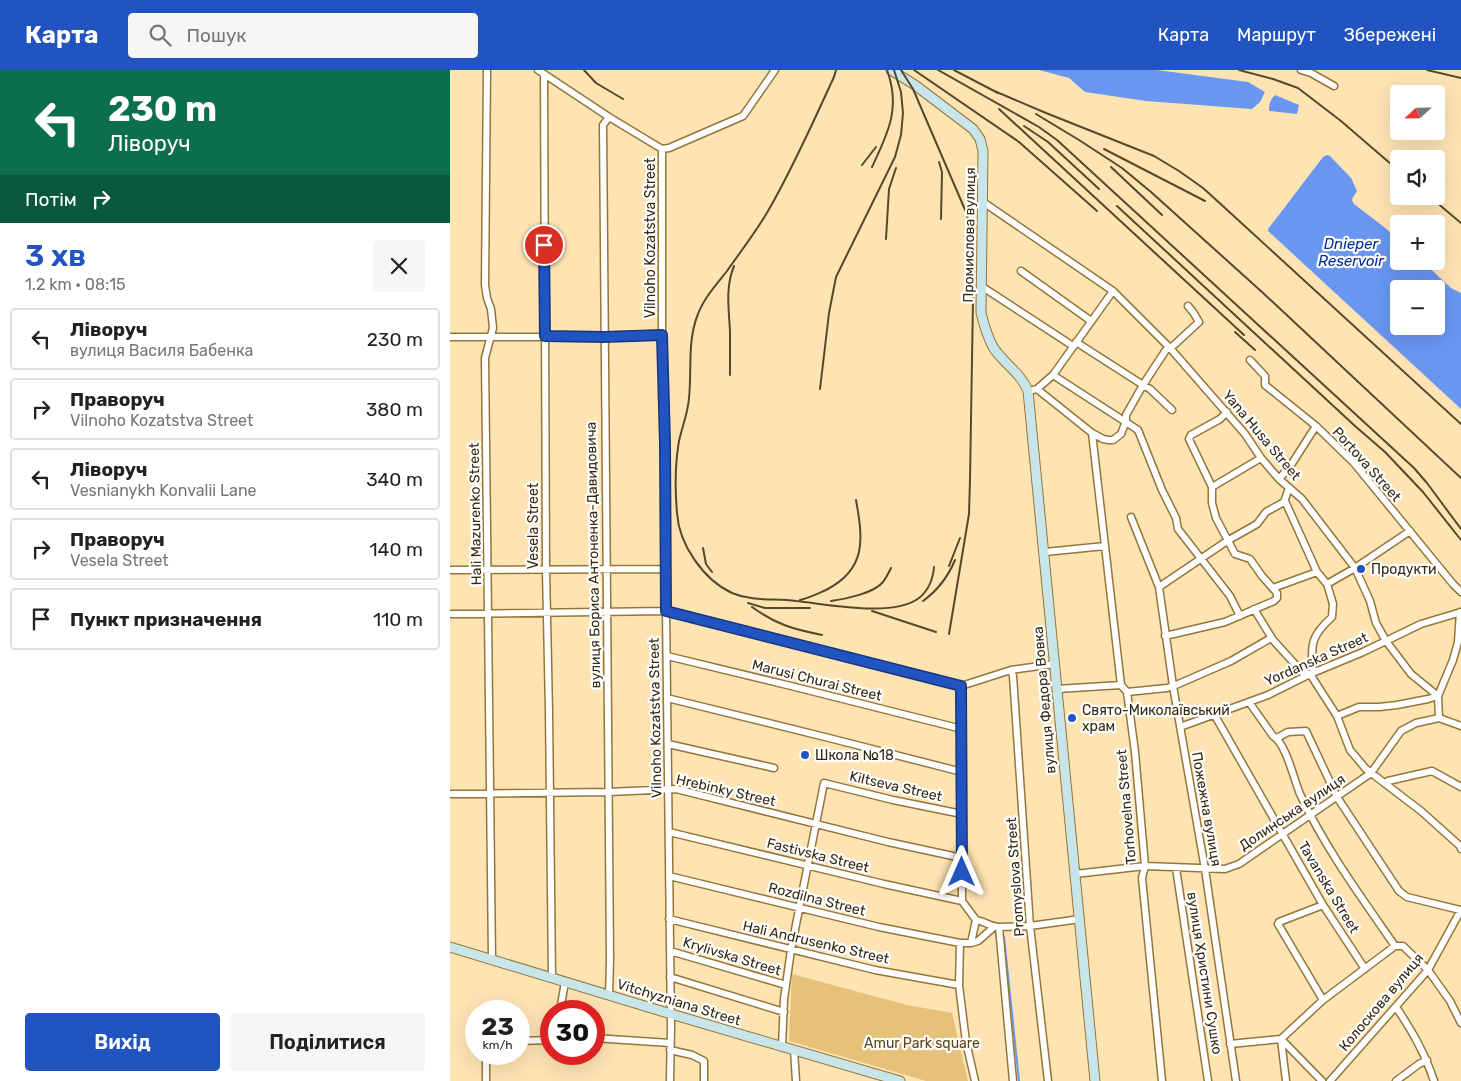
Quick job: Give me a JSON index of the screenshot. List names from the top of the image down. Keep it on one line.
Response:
{"streets":{"street":["Промислова вулиця","Vilnoho Kozatstva Street","Yana Husa Street","Portova Street","Hali Mazurenko Street","Vesela Street","вулиця Бориса Антоненка-Давидовича","Yordanska Street","Marusi Churai Street","вулиця Федора Вовка","Kiltseva Street","Hrebinky Street","Torhovelna Street","Пожежна вулиця","Долинська вулиця","Fastivska Street","Promyslova Street","Tavanska Street","Rozdilna Street","Hali Andrusenko Street","Krylivska Street","вулиця Христини Сушко","Vitchyzniana Street","Колоскова вулиця"]},"crossings":[["Промислова вулиця","Yana Husa Street"],["Промислова вулиця","вулиця Федора Вовка"],["Vilnoho Kozatstva Street","Vesela Street"],["Vilnoho Kozatstva Street","вулиця Бориса Антоненка-Давидовича"],["Vilnoho Kozatstva Street","Marusi Churai Street"],["Vilnoho Kozatstva Street","Hrebinky Street"],["Vilnoho Kozatstva Street","Fastivska Street"],["Vilnoho Kozatstva Street","Rozdilna Street"],["Vilnoho Kozatstva Street","Hali Andrusenko Street"],["Vilnoho Kozatstva Street","Krylivska Street"],["Vilnoho Kozatstva Street","Vitchyzniana Street"],["Yana Husa Street","Yordanska Street"],["Hali Mazurenko Street","Hrebinky Street"],["Hali Mazurenko Street","Vitchyzniana Street"],["Vesela Street","Hrebinky Street"],["Vesela Street","Vitchyzniana Street"],["вулиця Бориса Антоненка-Давидовича","Hrebinky Street"],["вулиця Бориса Антоненка-Давидовича","Vitchyzniana Street"],["Yordanska Street","Пожежна вулиця"],["Yordanska Street","Tavanska Street"],["вулиця Федора Вовка","Долинська вулиця"],["Kiltseva Street","Krylivska Street"],["Hrebinky Street","Krylivska Street"],["Torhovelna Street","Долинська вулиця"],["Пожежна вулиця","Долинська вулиця"],["Долинська вулиця","Tavanska Street"],["Долинська вулиця","вулиця Христини Сушко"],["Fastivska Street","Krylivska Street"],["Rozdilna Street","Krylivska Street"],["Hali Andrusenko Street","Krylivska Street"],["Krylivska Street","Vitchyzniana Street"]],"water":["Dnieper Reservoir"],"parks":["Amur Park square"],"places":["Продукти","Свято-Миколаївський храм","Школа №18"],"north":"left","page":{"header":"Карта","search":"Пошук","nav":["Карта","Маршрут","Збережені"],"turn":["230 m","Ліворуч"],"map_buttons":["+","−"],"then":"Потім","heading":["3 хв","1.2 km · 08:15"],"list":[{"name":"Ліворуч","note":"вулиця Василя Бабенка","value":"230 m"},{"name":"Праворуч","note":"Vilnoho Kozatstva Street","value":"380 m"},{"name":"Ліворуч","note":"Vesnianykh Konvalii Lane","value":"340 m"},{"name":"Праворуч","note":"Vesela Street","value":"140 m"},{"name":"Пункт призначення","value":"110 m"}],"speed":"23 km/h","limit":"30","buttons":["Вихід","Поділитися"]}}
